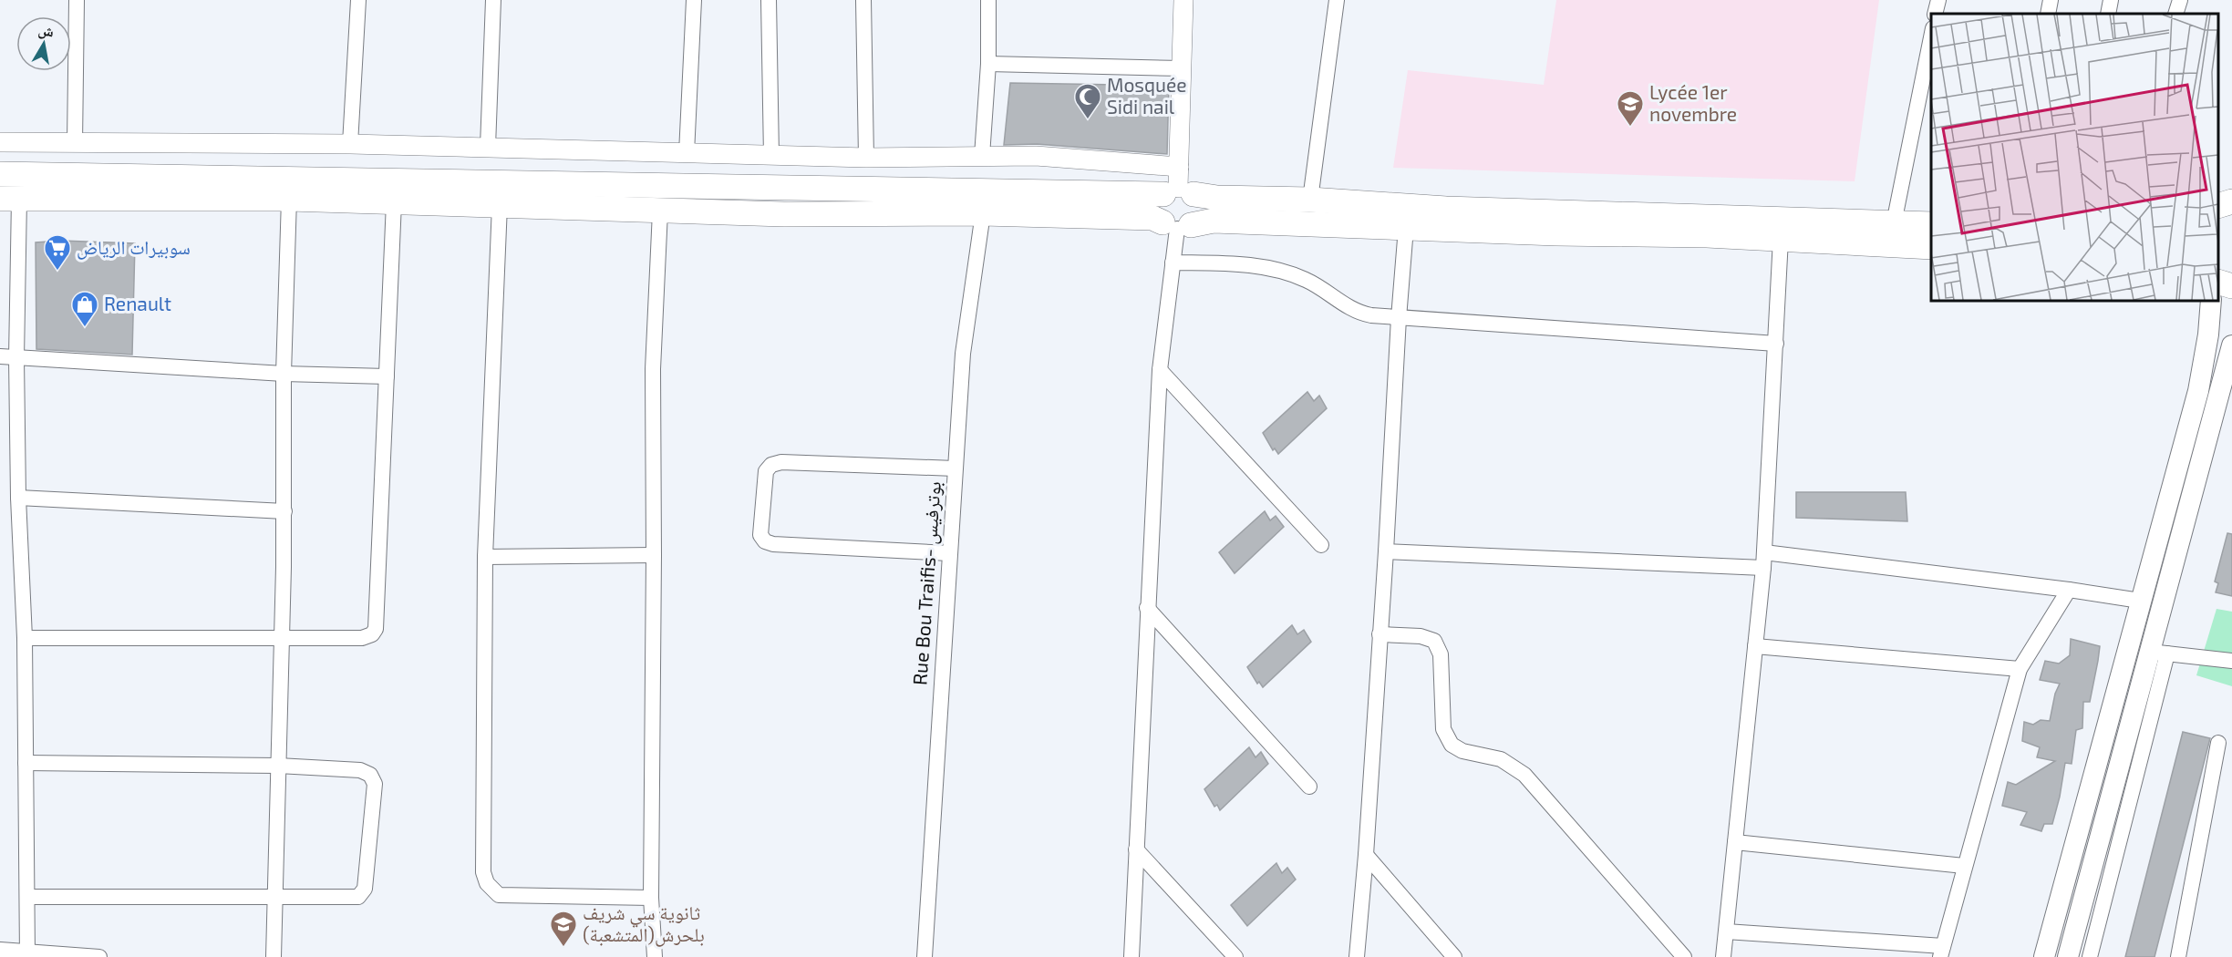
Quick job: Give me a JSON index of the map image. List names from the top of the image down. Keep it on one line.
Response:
{"streets":{"street":["Rue Bou Traifis- بوترفيس"]},"places":{"mosque":["Mosquée Sidi nail"],"school or university":["Lycée 1er novembre","ثانوية سي شريف بلحرش(المتشعبة)"],"supermarket":["سوبيرات الرياض"],"shop":["Renault"]},"north":"top"}
